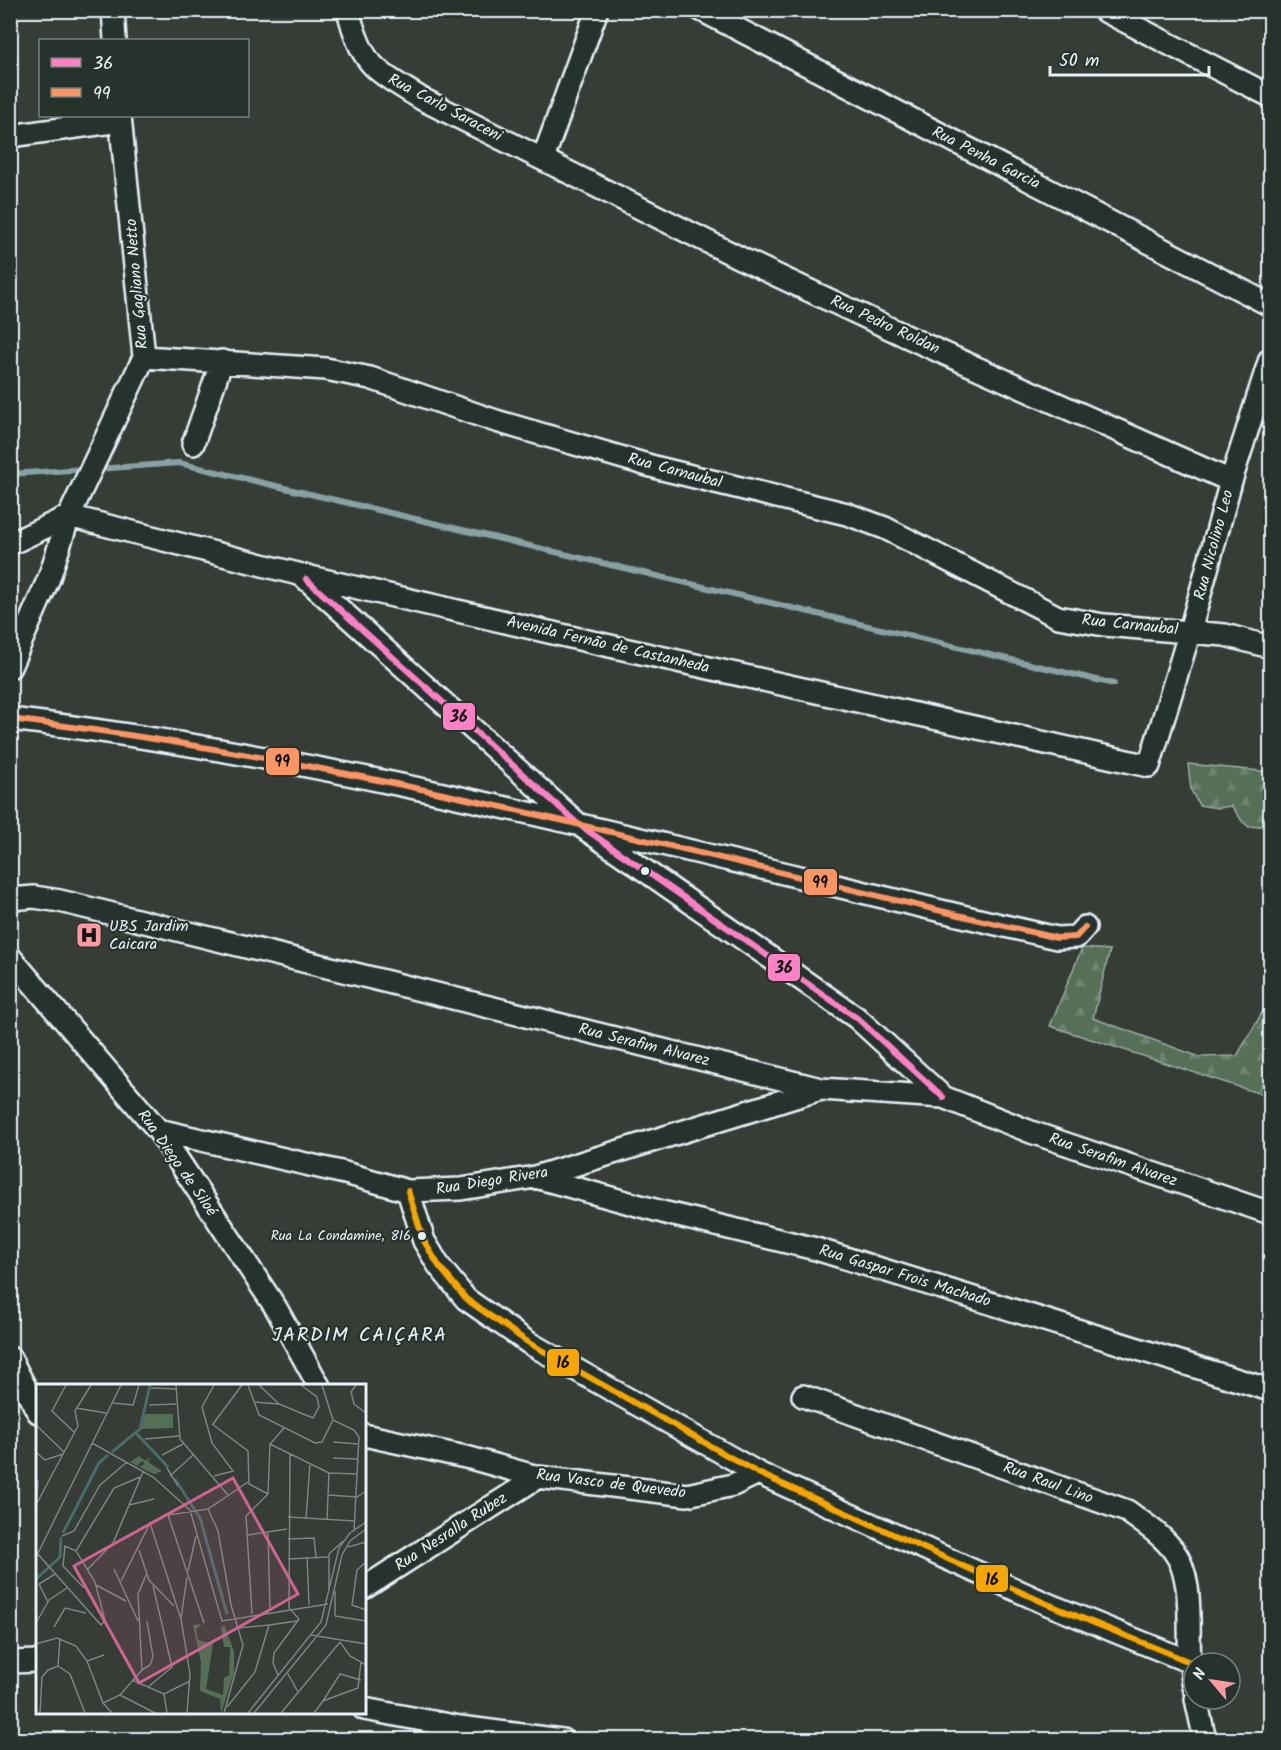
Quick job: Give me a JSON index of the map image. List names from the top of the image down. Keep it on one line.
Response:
{"streets":{"street":["Rua Carlo Saraceni","Rua Penha Garcia","Rua Gagliano Netto","Rua Pedro Roldan","Rua Carnaubal","Rua Nicolino Leo","Avenida Fernão de Castanheda","Rua Serafim Alvarez","Rua Diego de Siloé","Rua Diego Rivera","Rua Gaspar Frois Machado","Rua Raul Lino","Rua Vasco de Quevedo","Rua Nesralla Rubez"]},"crossings":[["Rua Carlo Saraceni","Rua Pedro Roldan"],["Rua Gagliano Netto","Rua Carnaubal"],["Rua Gagliano Netto","Avenida Fernão de Castanheda"],["Rua Pedro Roldan","Rua Nicolino Leo"],["Rua Carnaubal","Rua Nicolino Leo"],["Rua Nicolino Leo","Avenida Fernão de Castanheda"],["Rua Serafim Alvarez","Rua Diego Rivera"],["Rua Diego de Siloé","Rua Diego Rivera"],["Rua Diego Rivera","Rua Gaspar Frois Machado"],["Rua Vasco de Quevedo","Rua Nesralla Rubez"]],"districts":["JARDIM CAIÇARA"],"places":{"hospital":["UBS Jardim Caicara"],"other":["Rua La Condamine, 816"]},"lines":["transit line 36","transit line 99","transit line 16"],"legend":["36","99"],"scale_bar":"50 m","north":"top left"}
